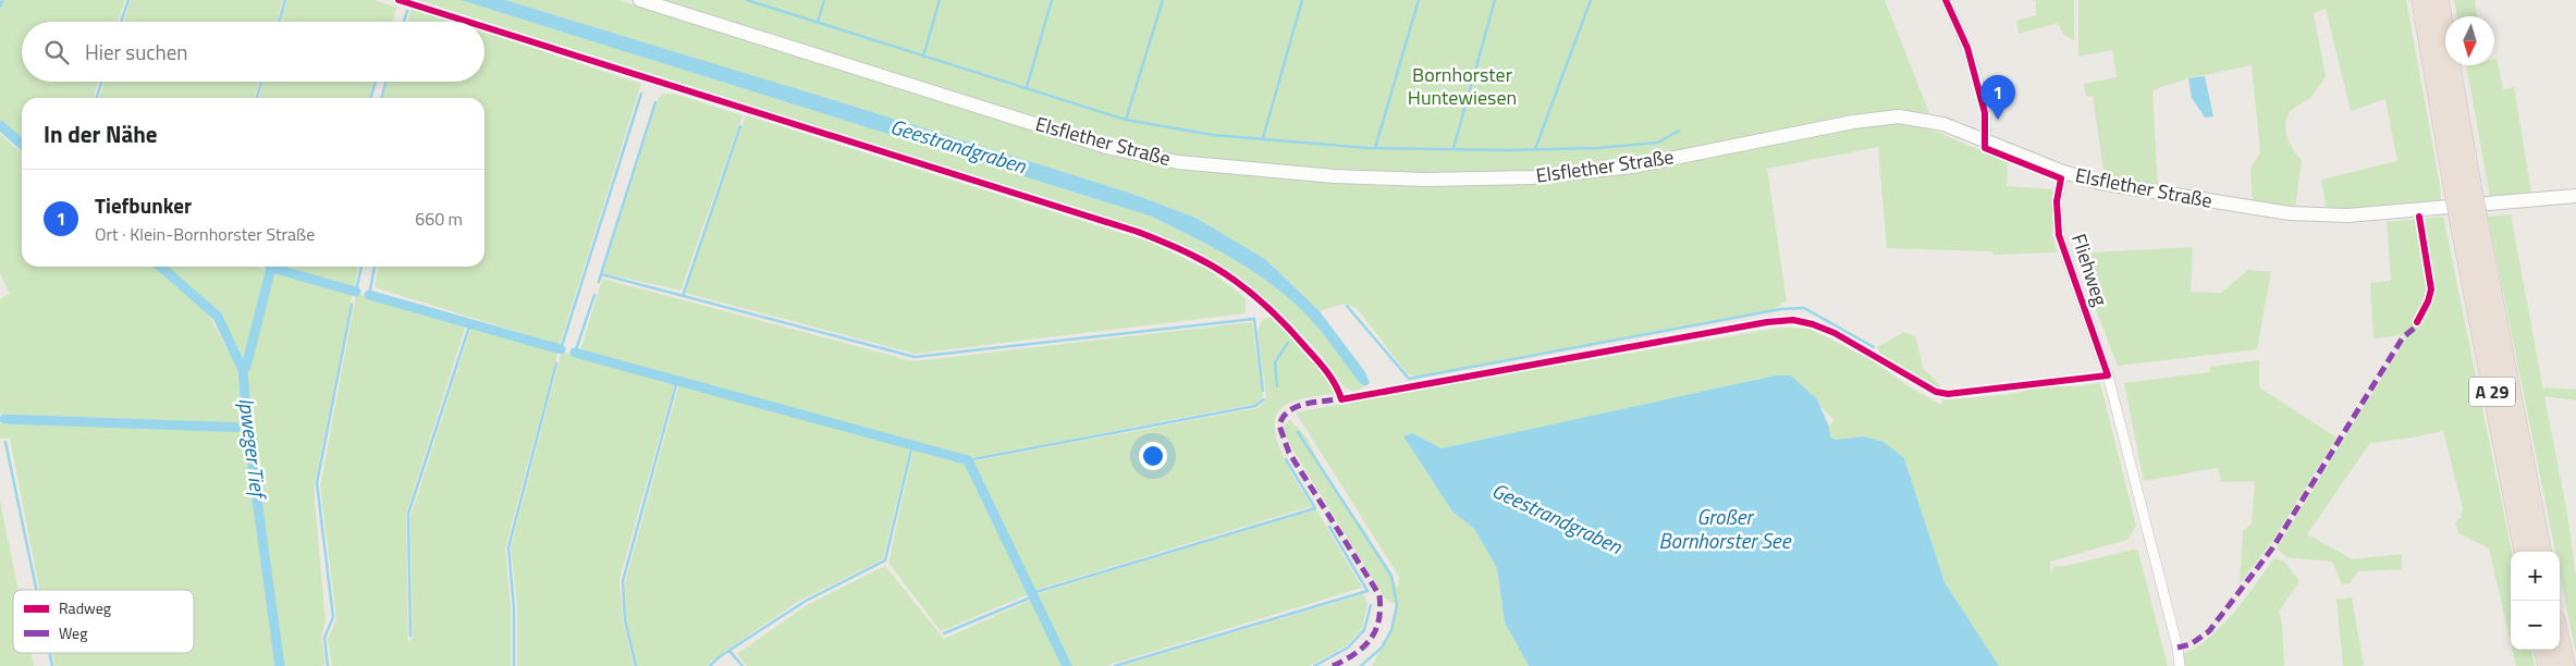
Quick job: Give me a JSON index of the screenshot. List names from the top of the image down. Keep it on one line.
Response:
{"streets":{"highway":["A 29"],"main road":["Elsflether Straße"],"street":["Fliehweg"]},"crossings":[["Elsflether Straße","Fliehweg"]],"water":["Geestrandgraben","Ipweger Tief","Großer Bornhorster See"],"parks":["Bornhorster Huntewiesen"],"legend":["Radweg","Weg"],"north":"bottom","page":{"search":"Hier suchen","pins":"1","heading":"In der Nähe","list":[{"mark":"1","name":"Tiefbunker","note":"Ort · Klein-Bornhorster Straße","value":"660 m"}],"map_buttons":["+","−"]}}
